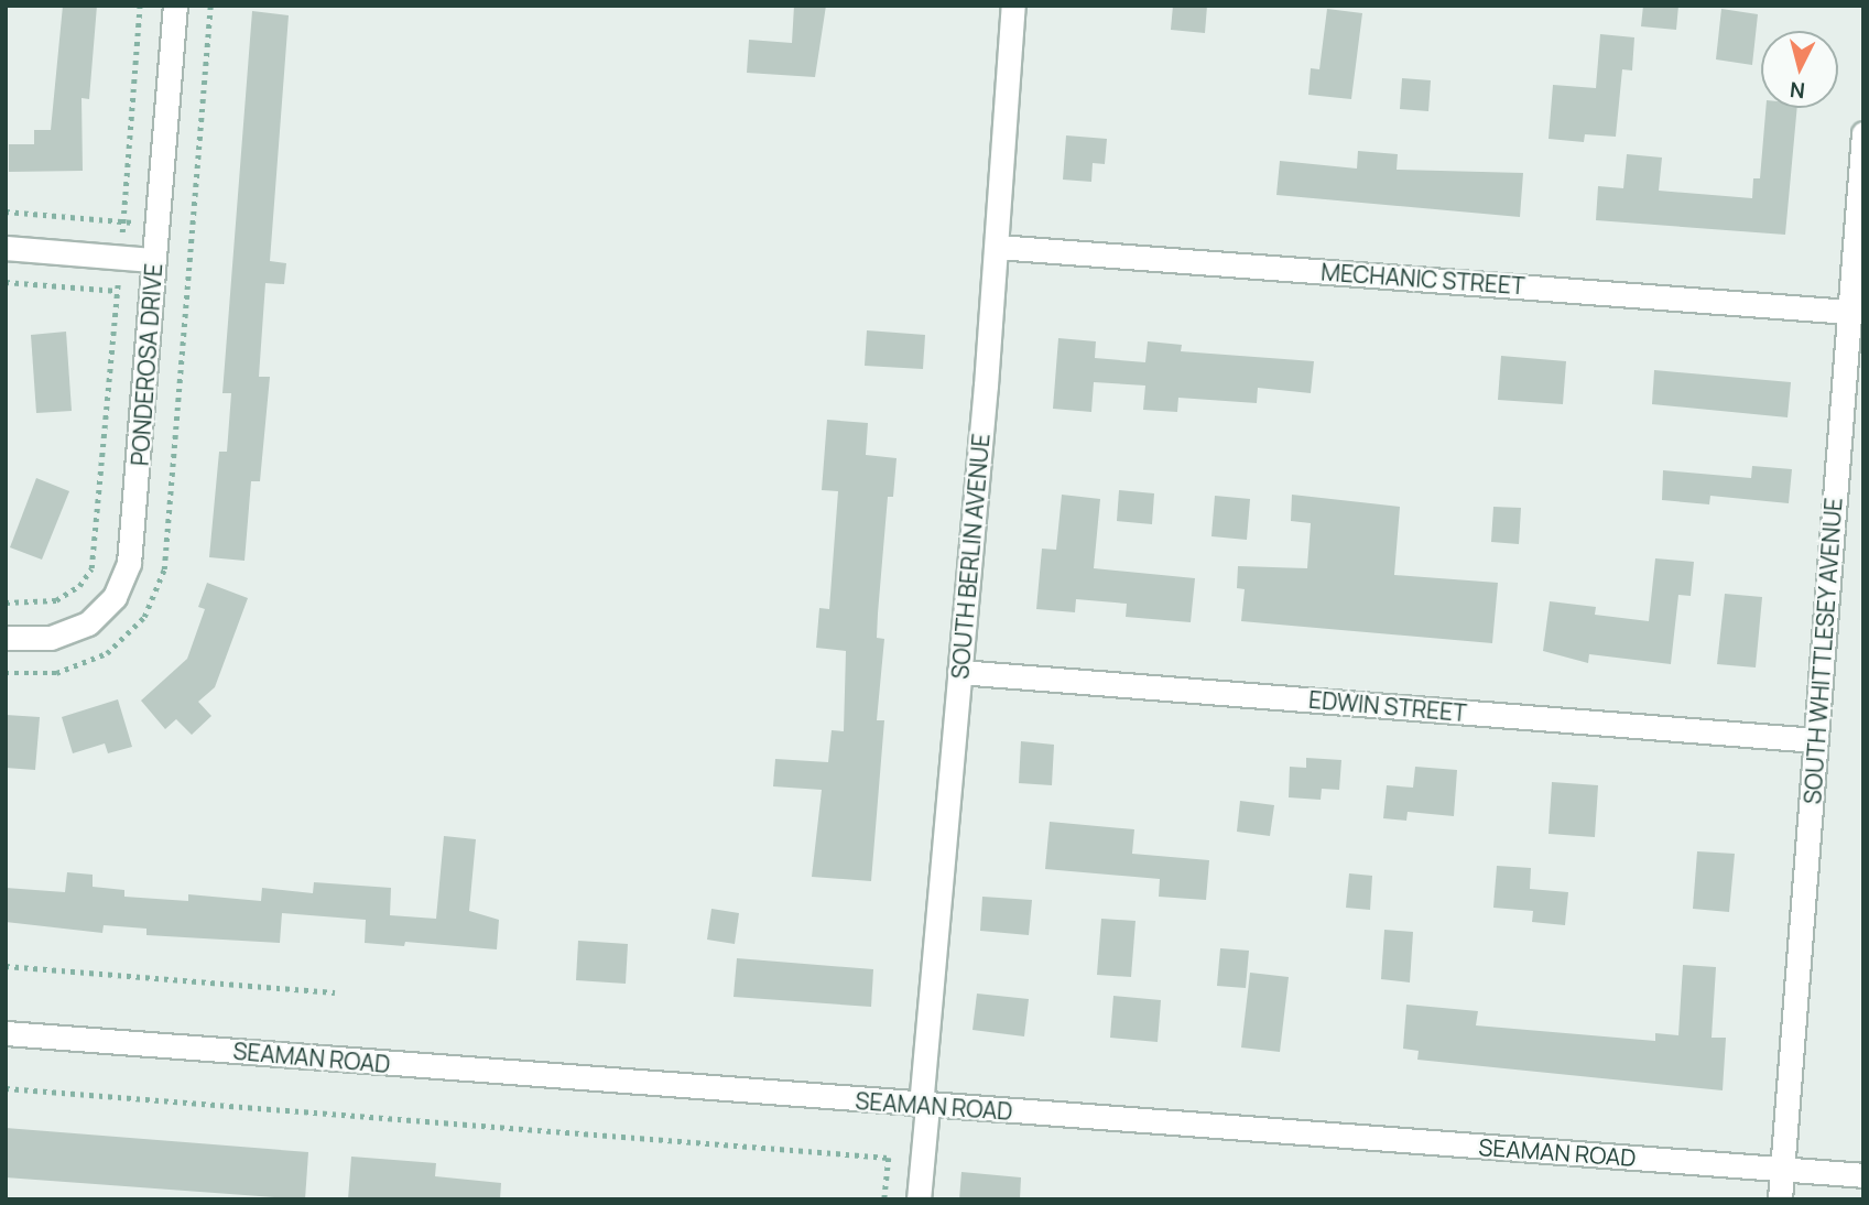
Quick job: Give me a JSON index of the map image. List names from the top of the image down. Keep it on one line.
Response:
{"streets":{"street":["MECHANIC STREET","PONDEROSA DRIVE","SOUTH BERLIN AVENUE","SOUTH WHITTLESEY AVENUE","EDWIN STREET","SEAMAN ROAD"]},"crossings":[["MECHANIC STREET","SOUTH BERLIN AVENUE"],["MECHANIC STREET","SOUTH WHITTLESEY AVENUE"],["SOUTH BERLIN AVENUE","EDWIN STREET"],["SOUTH BERLIN AVENUE","SEAMAN ROAD"],["SOUTH WHITTLESEY AVENUE","EDWIN STREET"],["SOUTH WHITTLESEY AVENUE","SEAMAN ROAD"]],"north":"bottom"}
